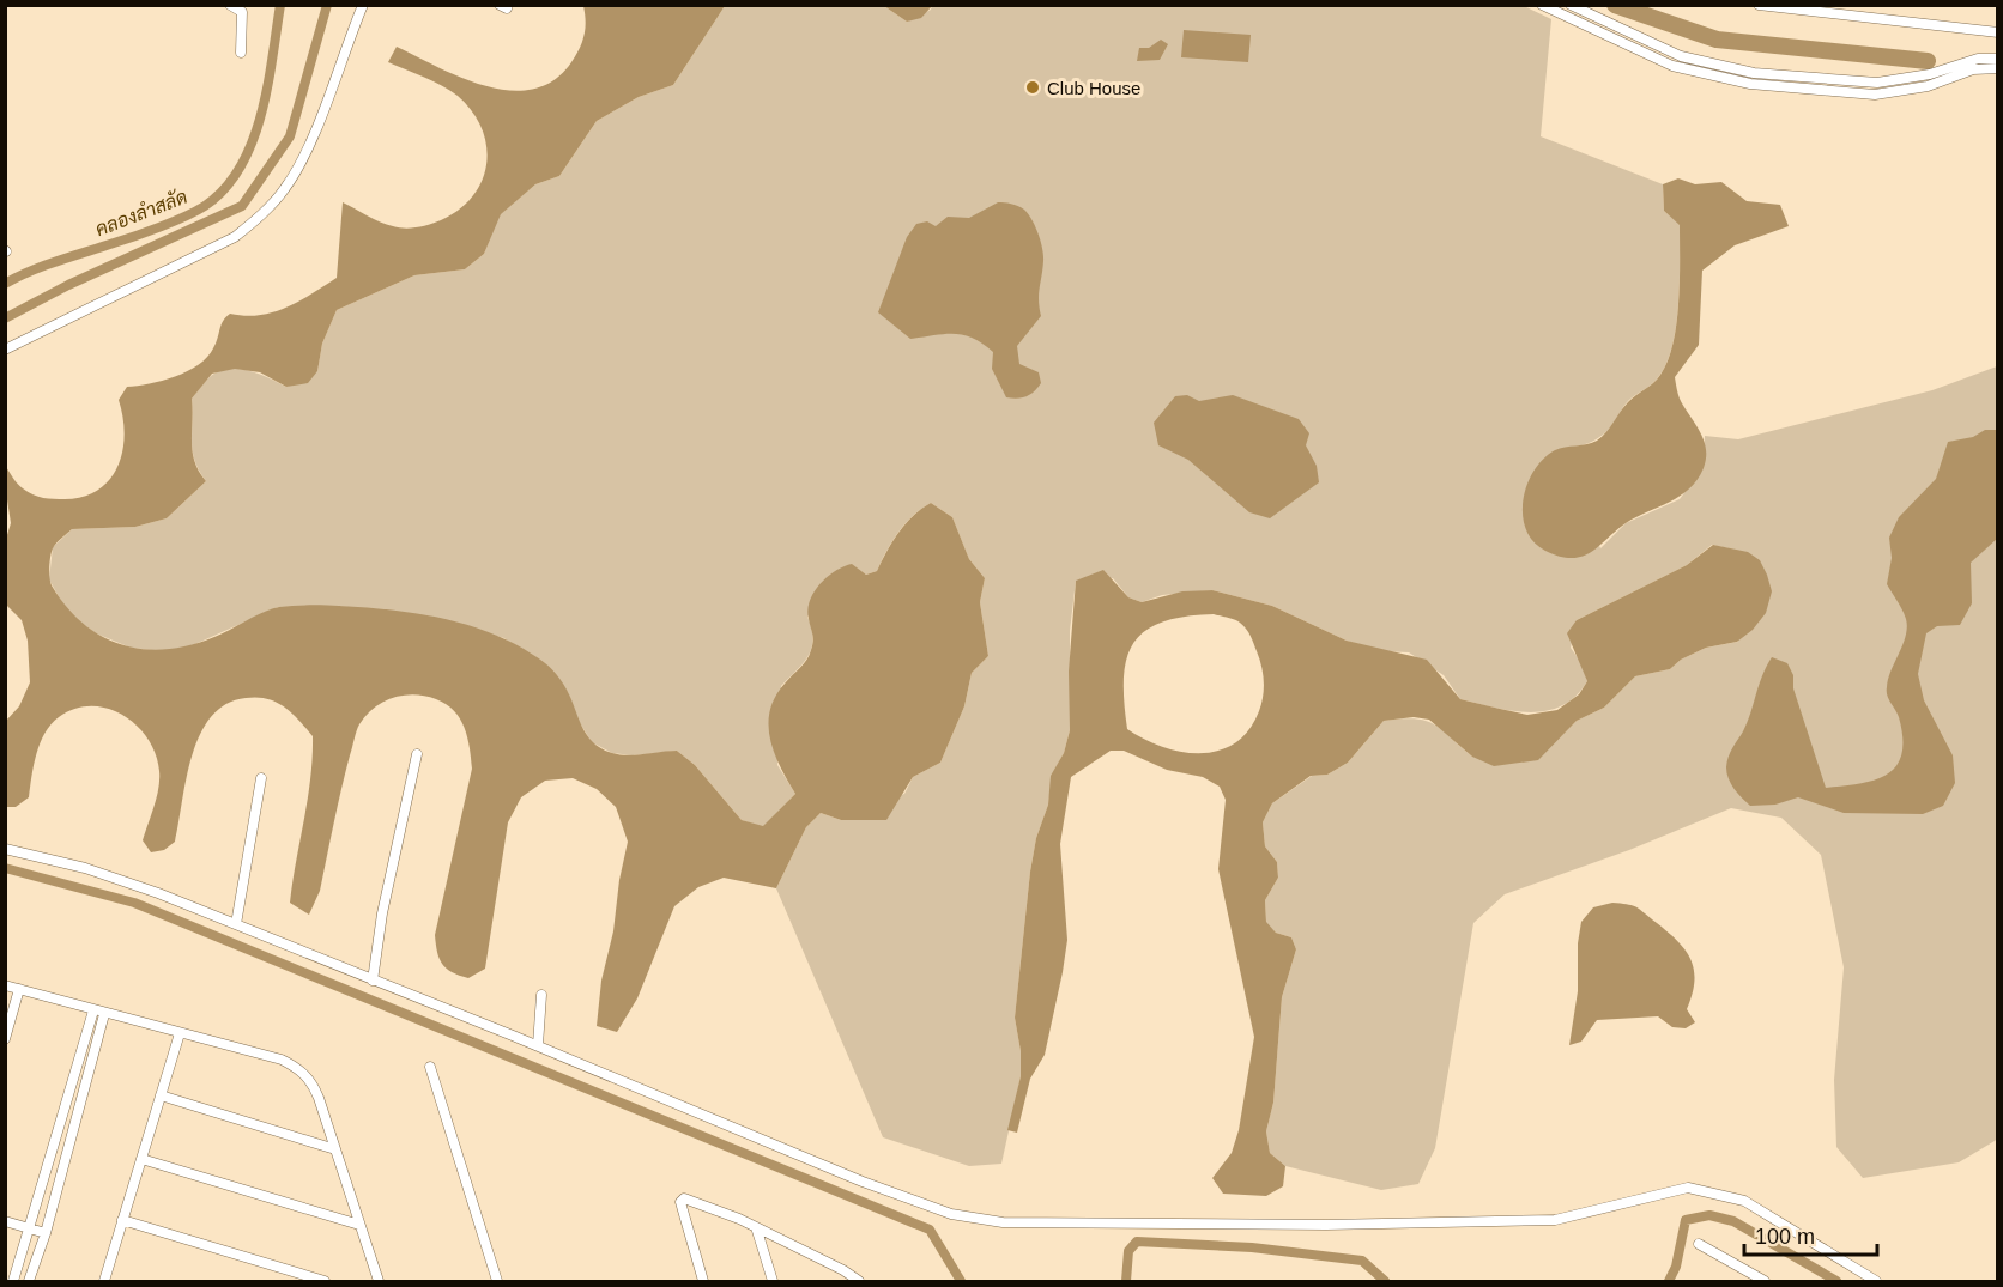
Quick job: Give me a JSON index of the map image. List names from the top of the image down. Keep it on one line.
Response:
{"water":["คลองลำสลัด"],"places":["Club House"],"scale_bar":"100 m"}
